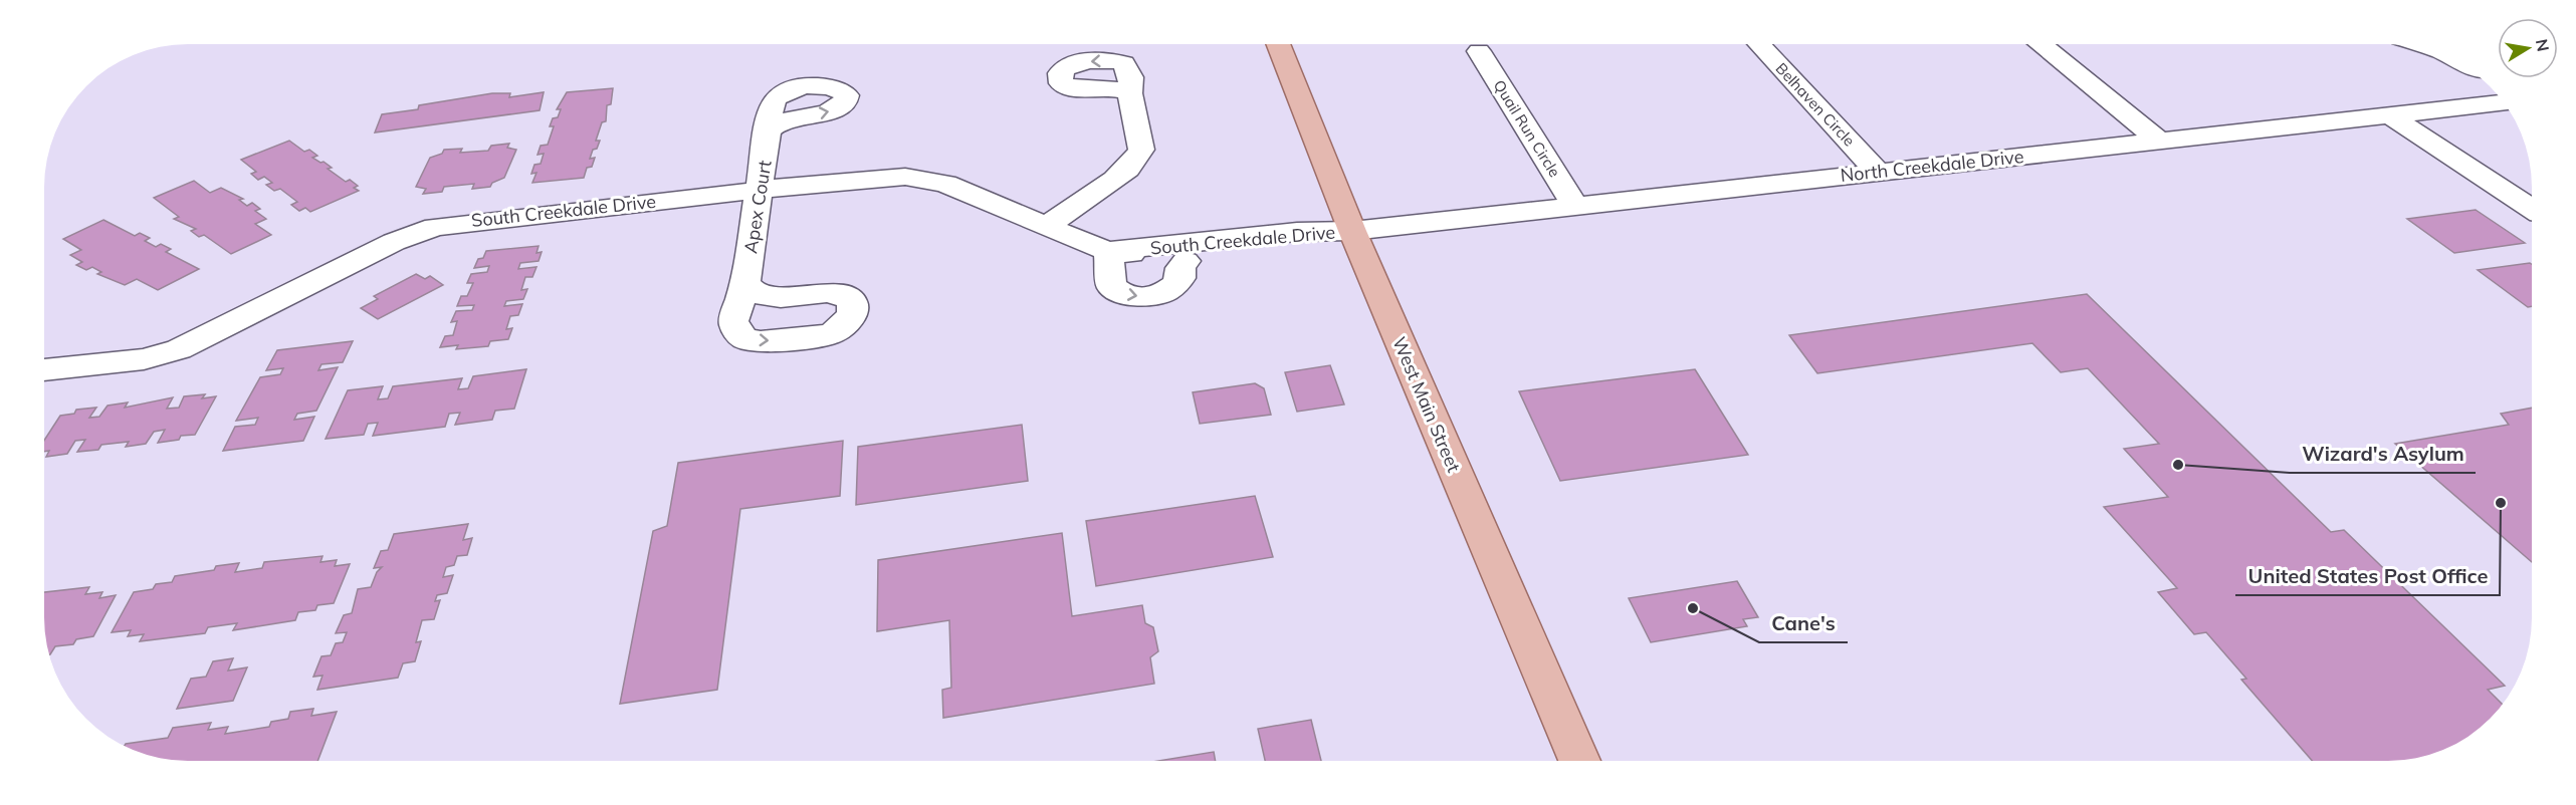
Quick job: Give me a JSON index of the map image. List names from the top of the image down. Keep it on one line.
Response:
{"streets":{"main road":["West Main Street"],"street":["Belhaven Circle","Quail Run Circle","North Creekdale Drive","Apex Court","South Creekdale Drive"]},"crossings":[["Belhaven Circle","North Creekdale Drive"],["Quail Run Circle","North Creekdale Drive"],["North Creekdale Drive","South Creekdale Drive"],["North Creekdale Drive","West Main Street"],["Apex Court","South Creekdale Drive"],["South Creekdale Drive","West Main Street"]],"places":["Wizard's Asylum","United States Post Office","Cane's"],"north":"right"}
